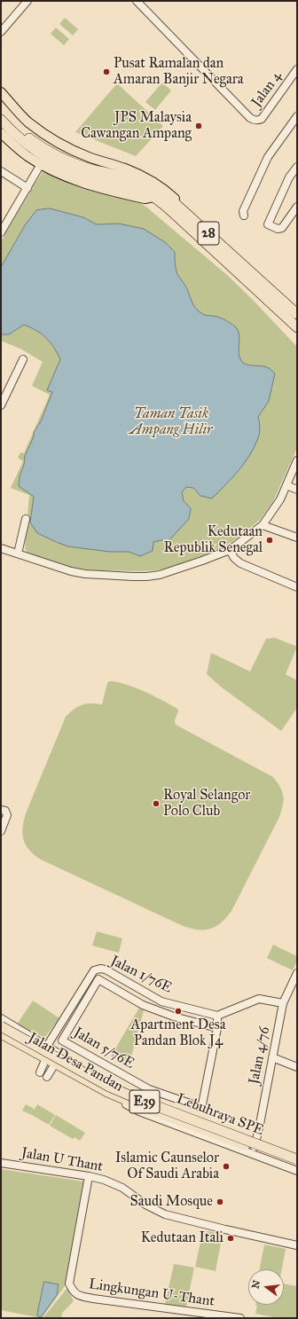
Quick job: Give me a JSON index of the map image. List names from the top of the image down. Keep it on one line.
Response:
{"streets":{"highway":["28","E39","Lebuhraya SPE"],"street":["Jalan 4","Jalan 1/76E","Jalan 5/76E","Jalan 4/76","Jalan Desa Pandan","Jalan U Thant","Lingkungan U-Thant"]},"crossings":[["Jalan 1/76E","Jalan Desa Pandan"],["Jalan 4/76","Jalan Desa Pandan"],["Jalan Desa Pandan","Lebuhraya SPE"],["Jalan U Thant","Lingkungan U-Thant"]],"parks":["Taman Tasik Ampang Hilir"],"places":["Pusat Ramalan dan Amaran Banjir Negara","JPS Malaysia Cawangan Ampang","Kedutaan Republik Senegal","Royal Selangor Polo Club","Apartment Desa Pandan Blok J4","Islamic Caunselor Of Saudi Arabia","Saudi Mosque","Kedutaan Itali"],"north":"left"}
